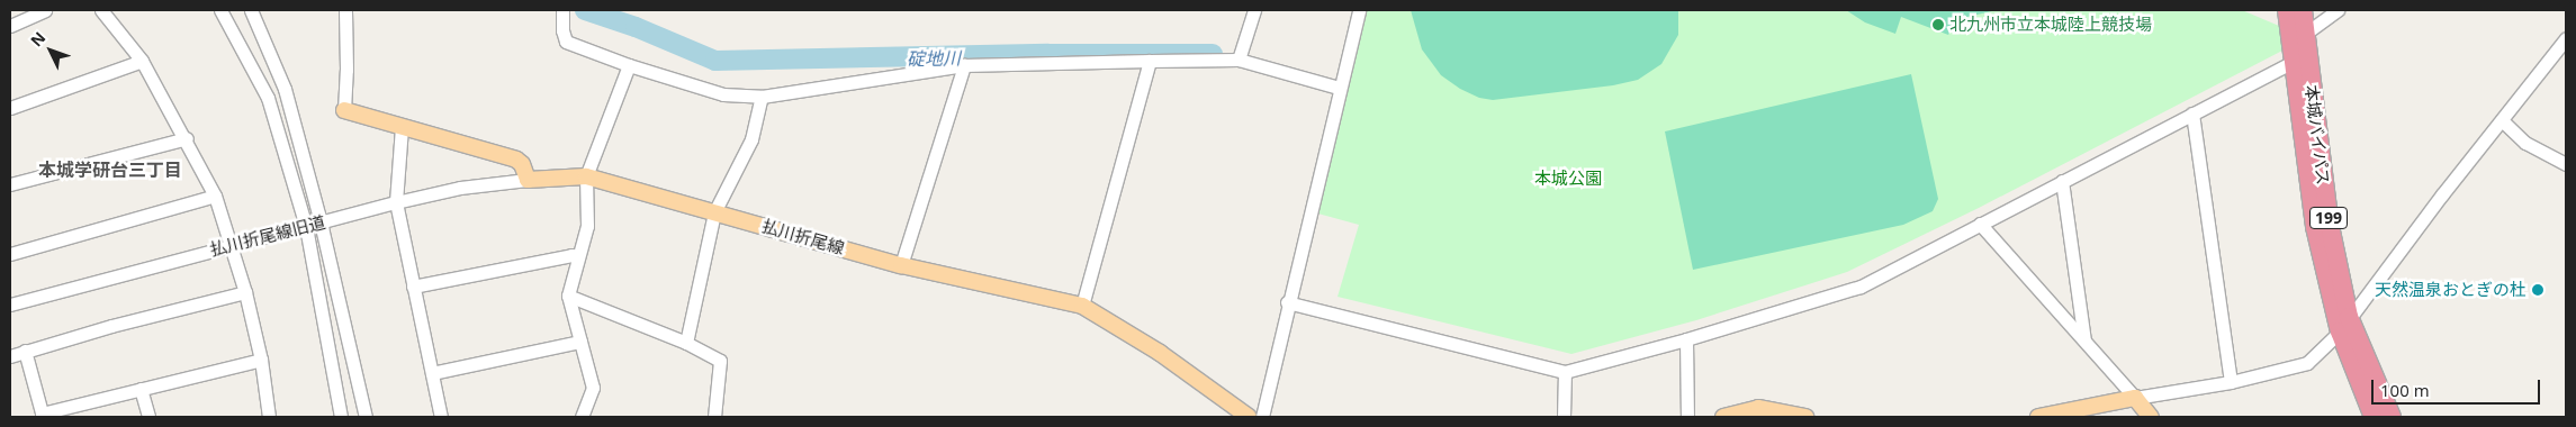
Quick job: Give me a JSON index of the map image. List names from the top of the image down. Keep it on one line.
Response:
{"streets":{"highway":["本城バイパス","199"],"main road":["払川折尾線"],"street":["払川折尾線旧道"]},"crossings":[["払川折尾線旧道","払川折尾線"]],"districts":["本城学研台三丁目"],"water":["碇地川"],"parks":["本城公園"],"places":["北九州市立本城陸上競技場","天然温泉おとぎの杜"],"scale_bar":"100 m","north":"top left"}
